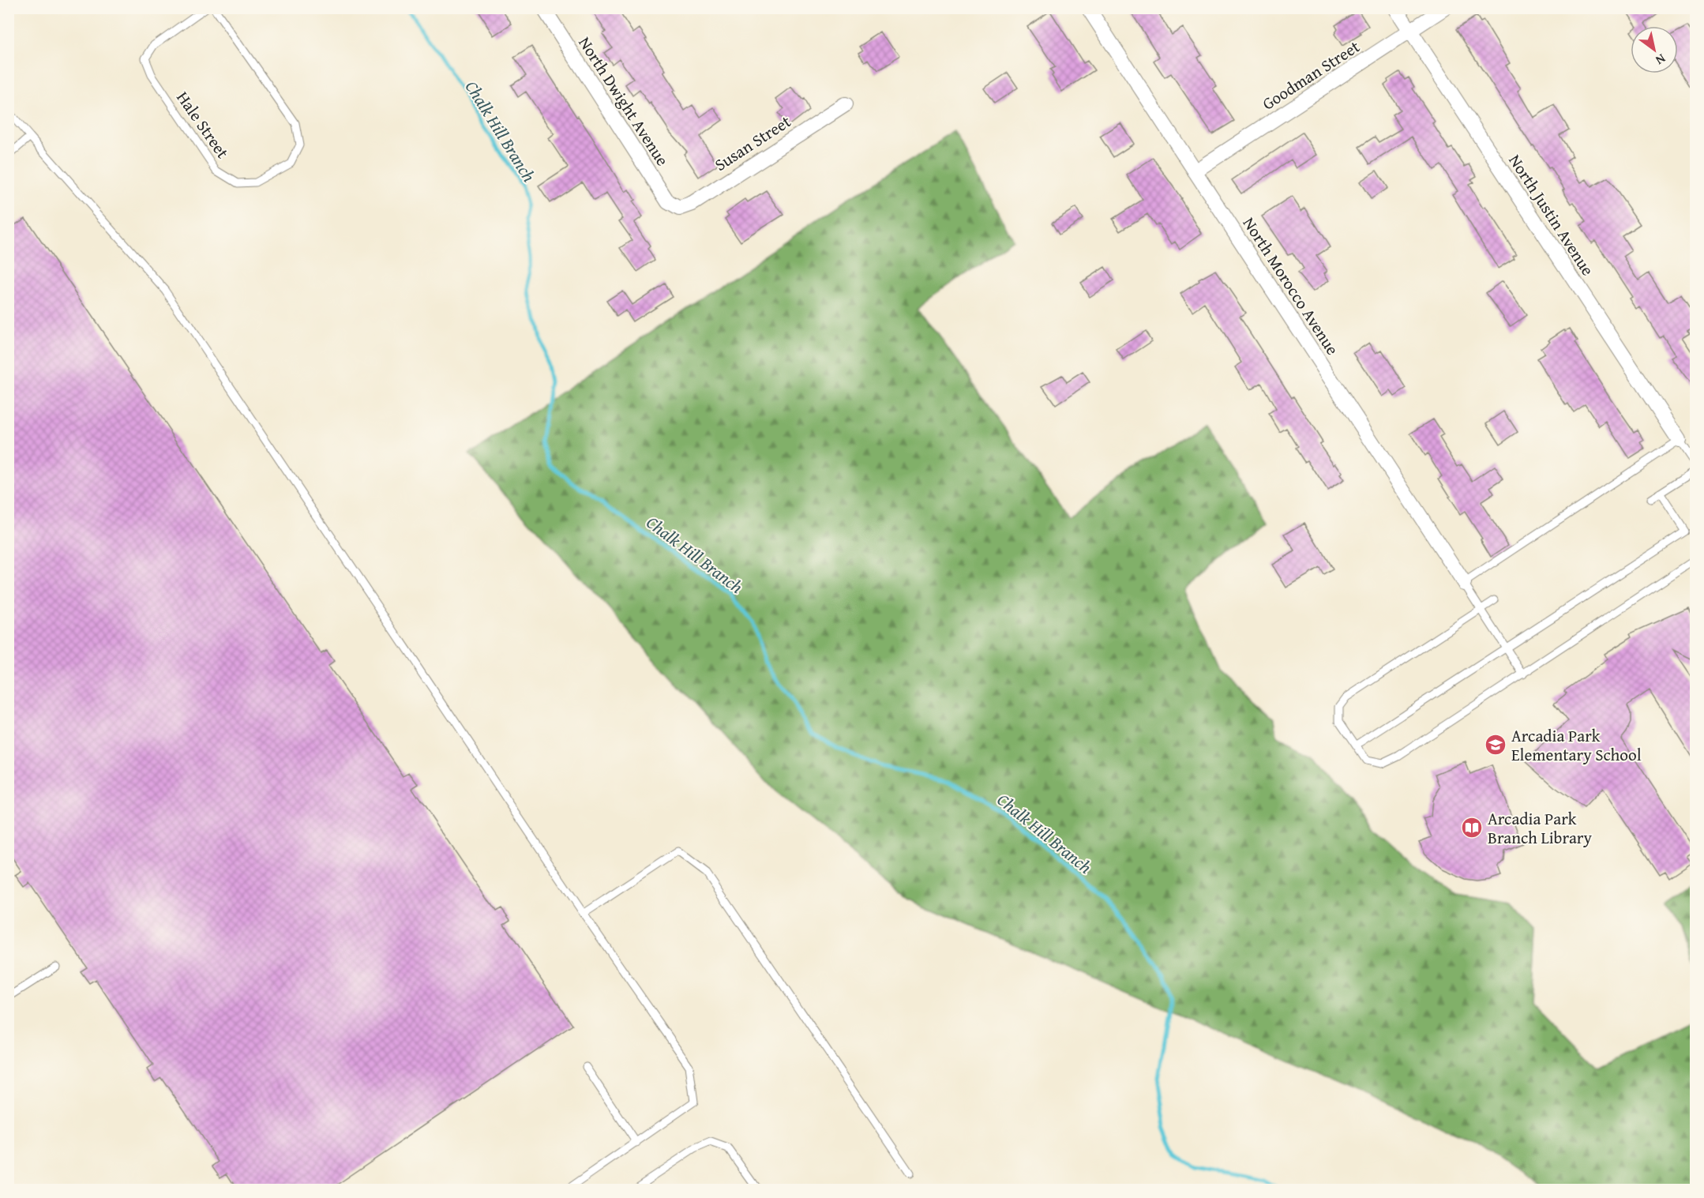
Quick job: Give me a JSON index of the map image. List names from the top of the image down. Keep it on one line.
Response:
{"streets":{"street":["Goodman Street","North Dwight Avenue","Susan Street","North Justin Avenue","North Morocco Avenue"],"lane":["Hale Street"]},"crossings":[["Goodman Street","North Justin Avenue"],["Goodman Street","North Morocco Avenue"],["North Dwight Avenue","Susan Street"]],"water":["Chalk Hill Branch"],"places":{"school or university":["Arcadia Park Elementary School"],"library":["Arcadia Park Branch Library"]},"north":"bottom right"}
